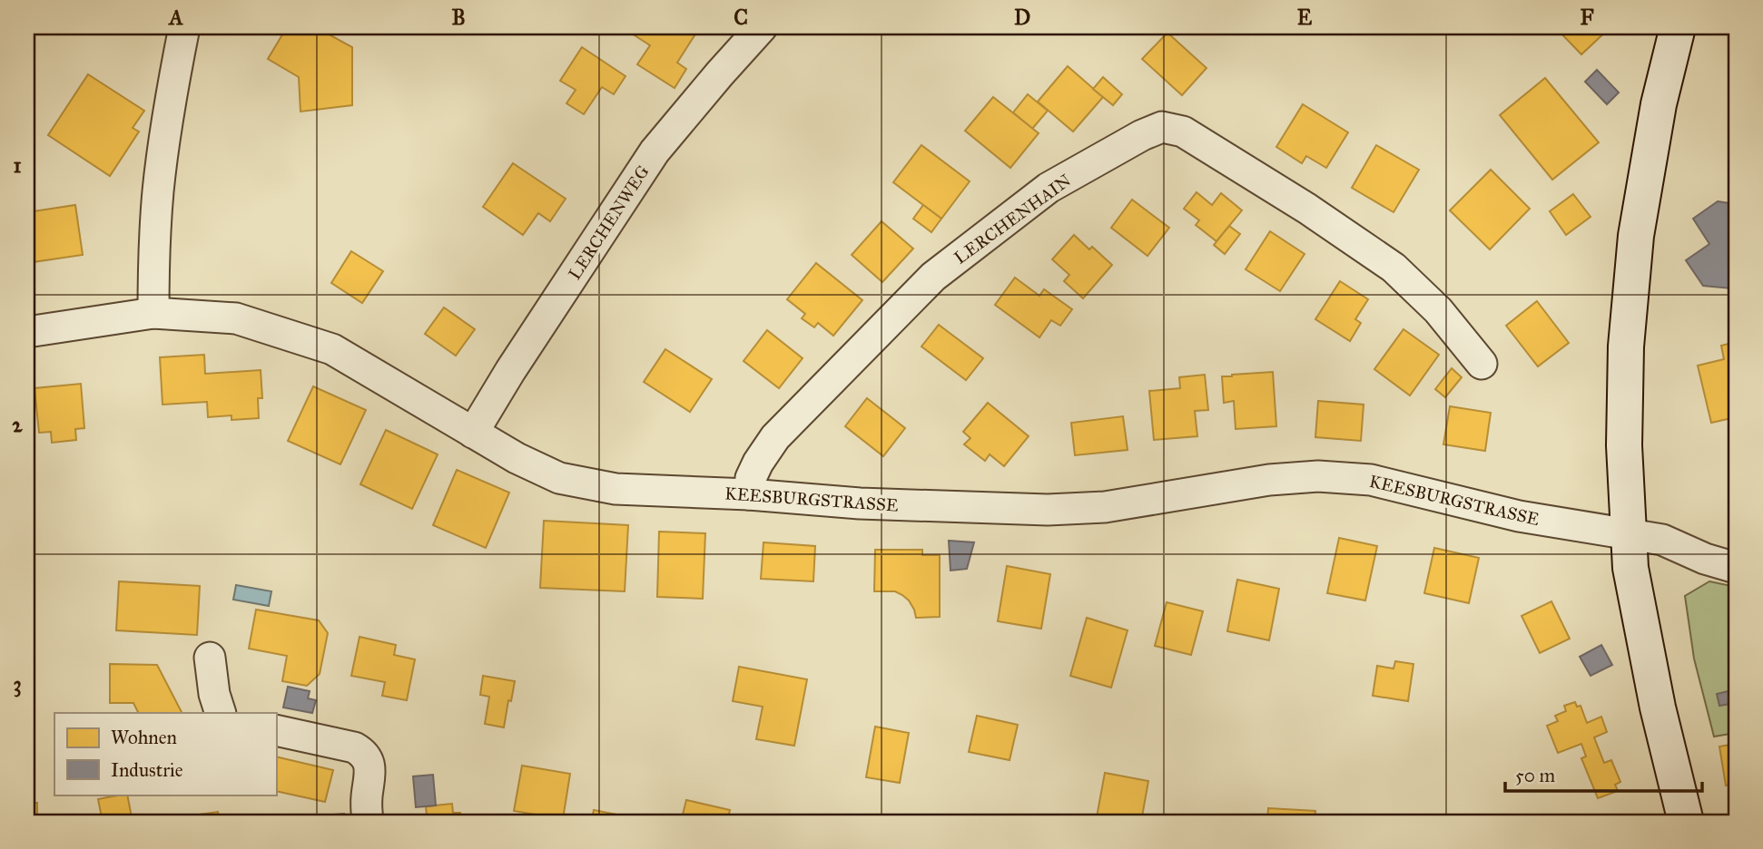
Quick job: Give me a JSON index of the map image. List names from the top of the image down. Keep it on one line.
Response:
{"streets":{"street":["LERCHENHAIN","LERCHENWEG","KEESBURGSTRASSE"]},"crossings":[["LERCHENHAIN","KEESBURGSTRASSE"],["LERCHENWEG","KEESBURGSTRASSE"]],"legend":["Wohnen","Industrie"],"scale_bar":"50 m","grid":{"columns":["A","B","C","D","E","F"],"rows":["1","2","3"]}}
